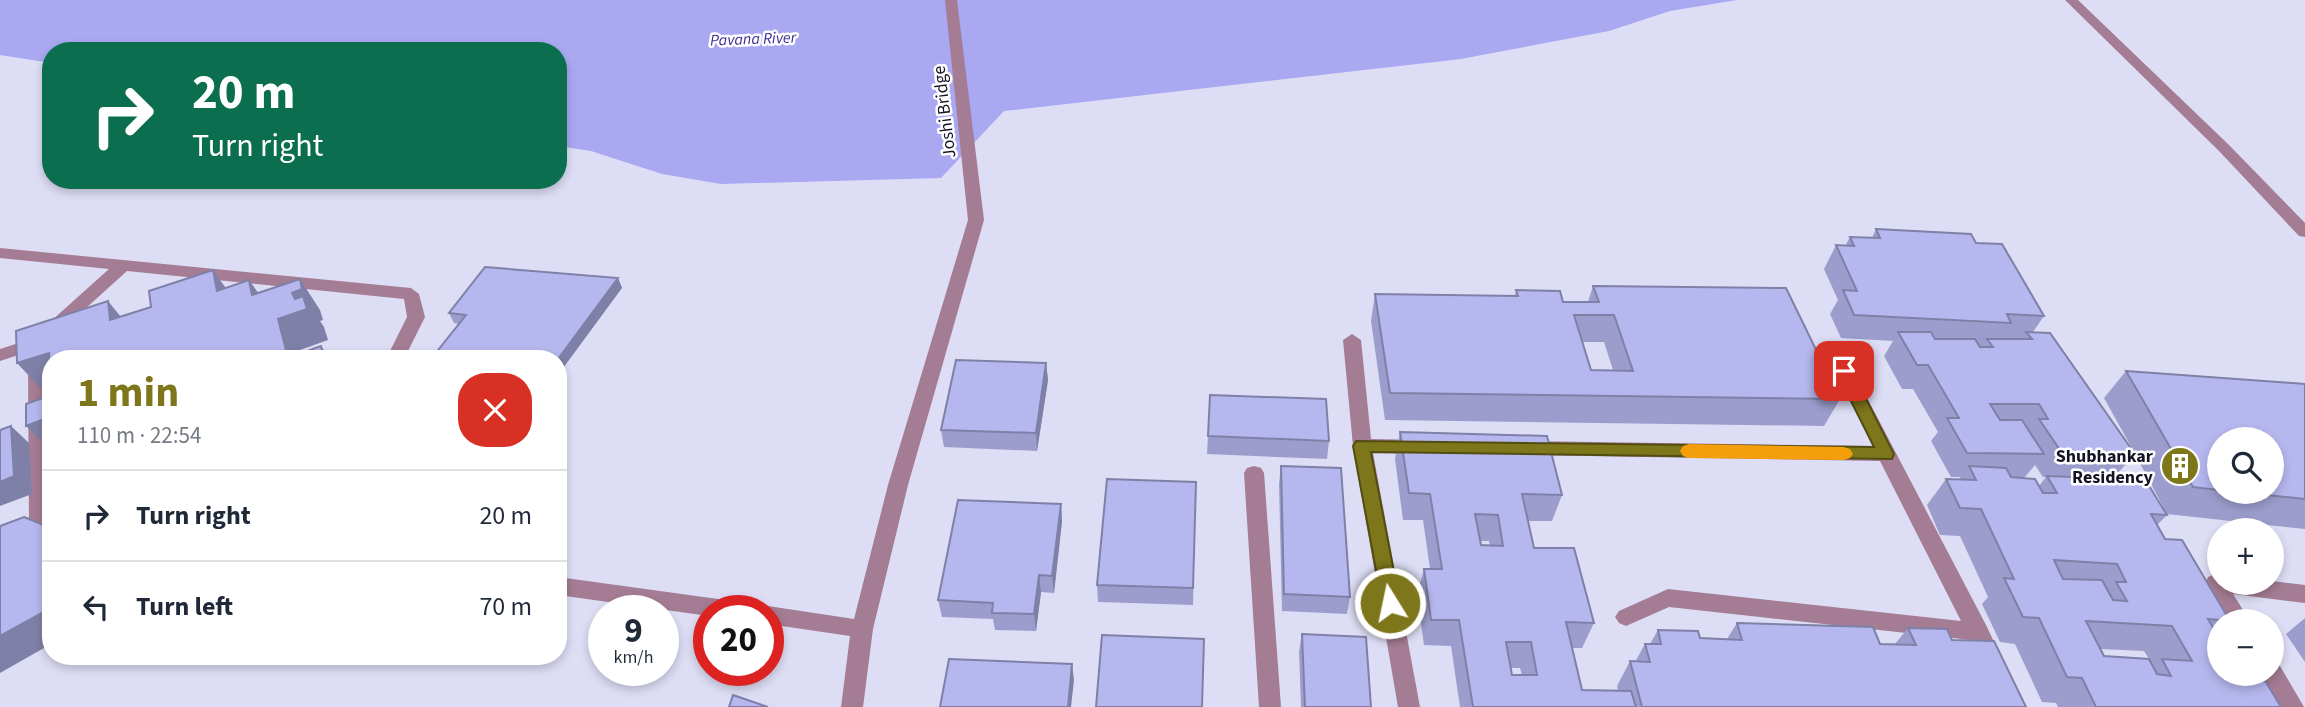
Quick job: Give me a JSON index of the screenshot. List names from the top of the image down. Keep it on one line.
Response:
{"streets":{"street":["Joshi Bridge"]},"water":["Pavana River"],"places":{"building":["Shubhankar Residency"]},"page":{"turn":["20 m","Turn right"],"heading":["1 min","110 m · 22:54"],"map_buttons":["+","−"],"list":[{"name":"Turn right","value":"20 m"},{"name":"Turn left","value":"70 m"}],"speed":"9 km/h","limit":"20"}}
